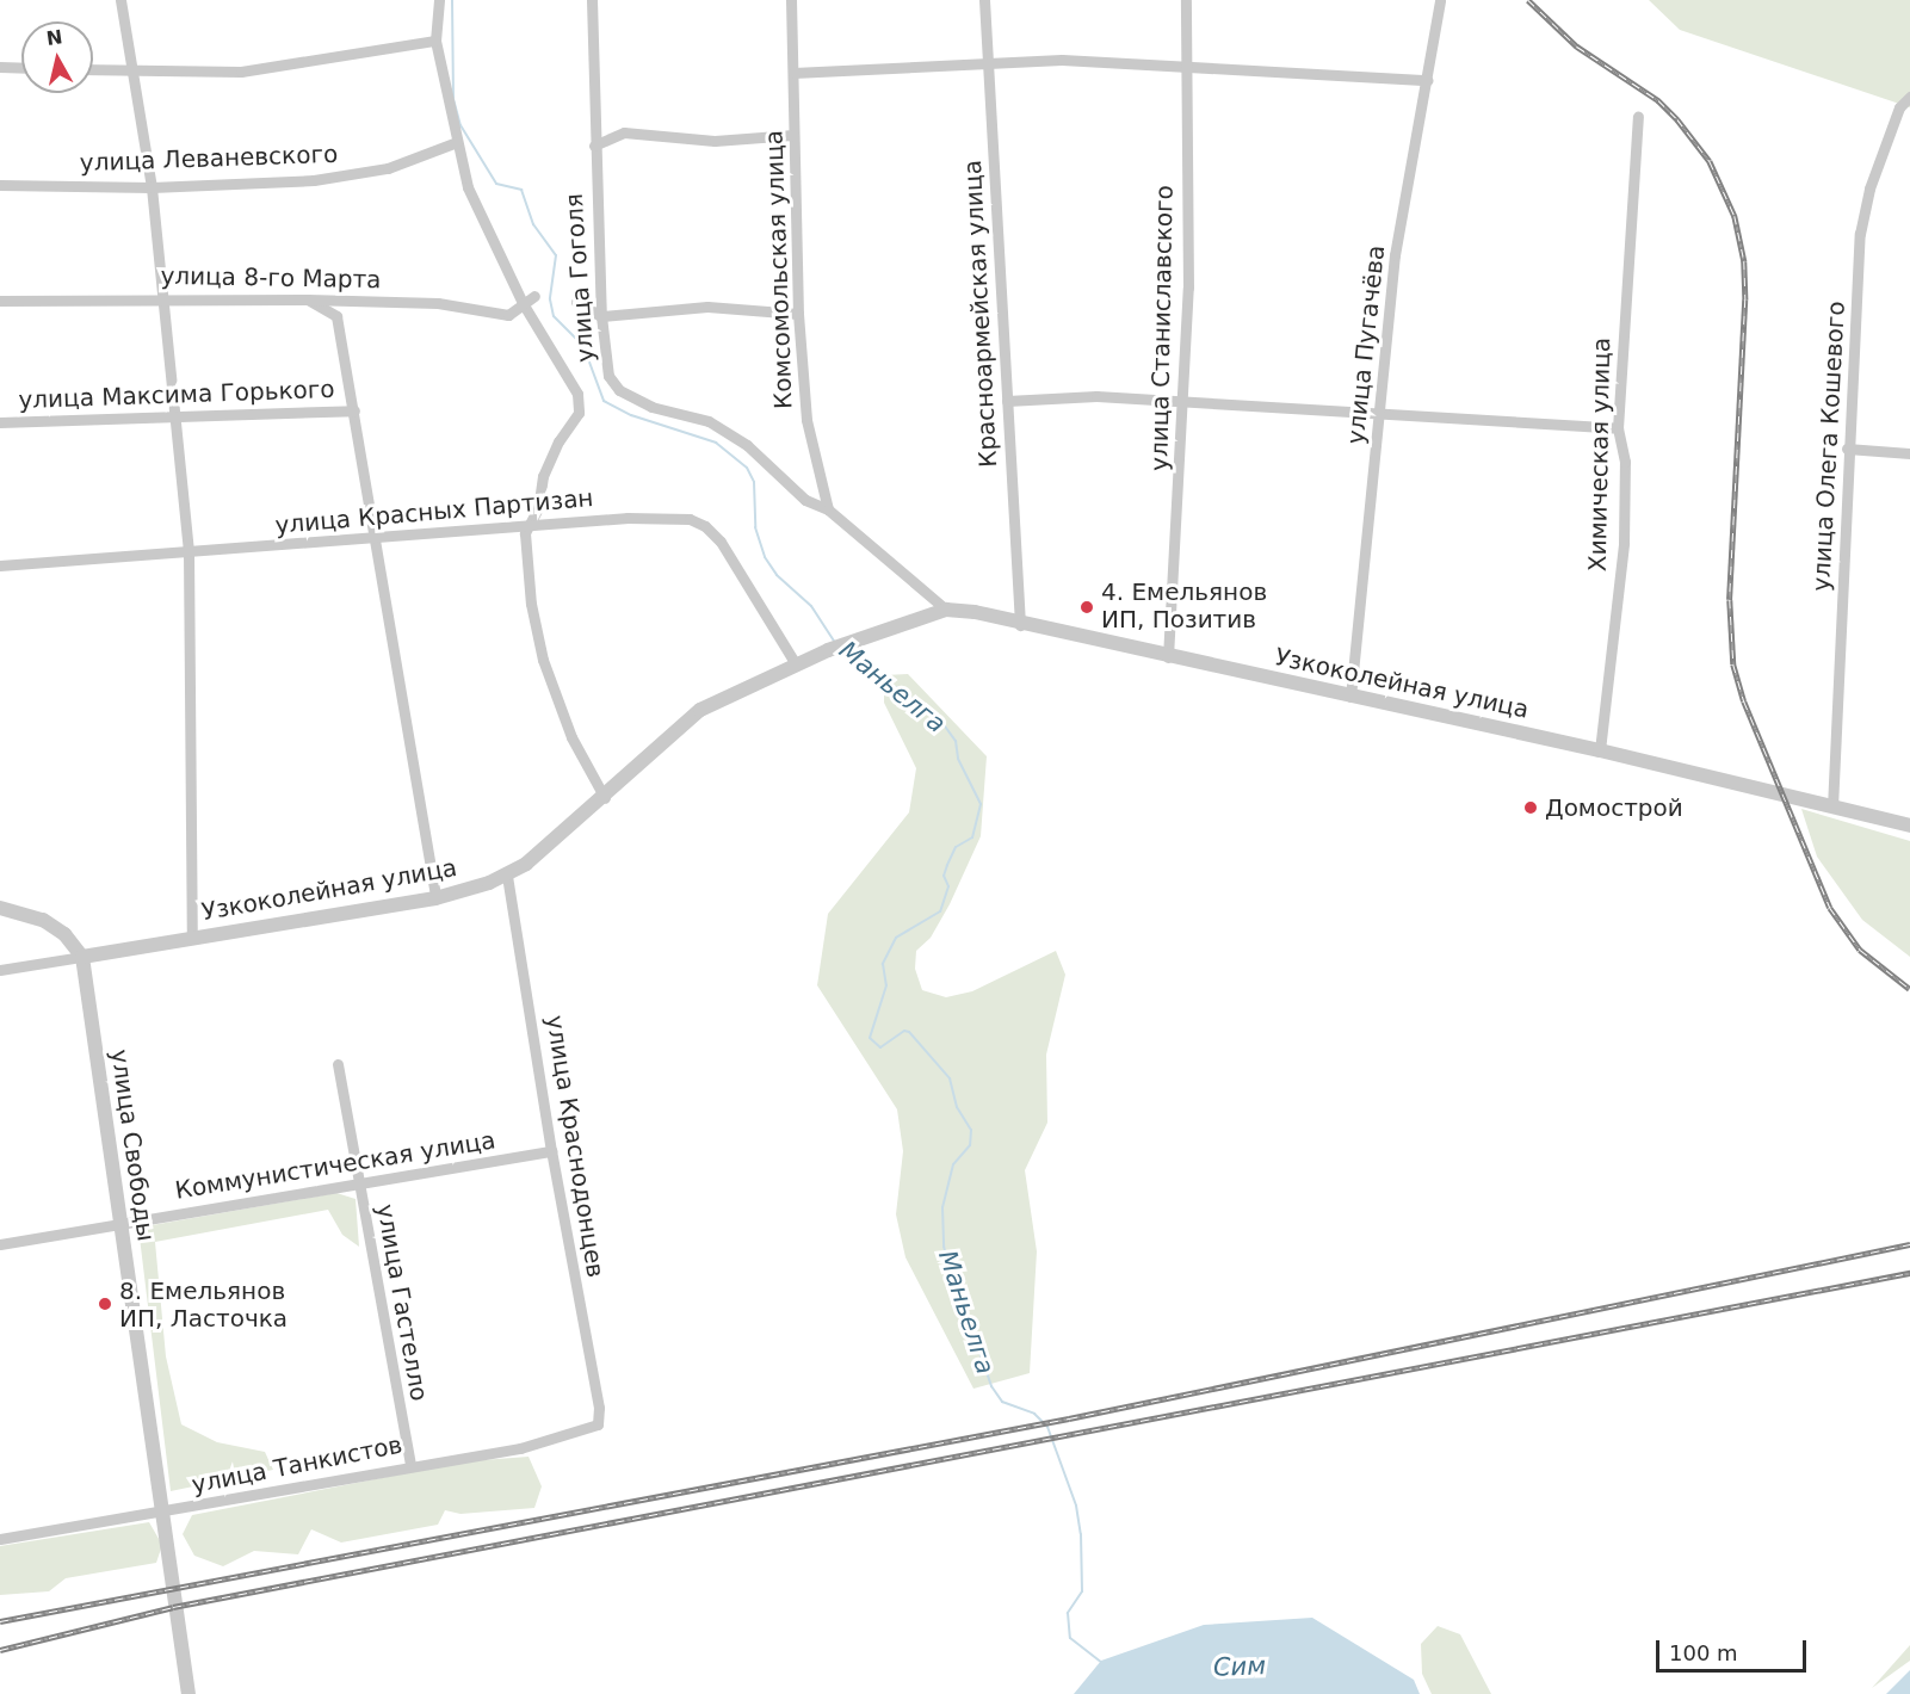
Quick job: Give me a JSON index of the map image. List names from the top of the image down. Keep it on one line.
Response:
{"streets":{"street":["улица Леваневского","Комсомольская улица","улица 8-го Марта","улица Гоголя","Красноармейская улица","улица Станиславского","улица Пугачёва","улица Максима Горького","улица Олега Кошевого","Химическая улица","улица Красных Партизан","Узкоколейная улица","улица Свободы","улица Краснодонцев","Коммунистическая улица","улица Гастелло","улица Танкистов"]},"crossings":[["Комсомольская улица","улица Гоголя"],["Красноармейская улица","Узкоколейная улица"],["улица Станиславского","Узкоколейная улица"],["улица Пугачёва","Узкоколейная улица"],["улица Олега Кошевого","Узкоколейная улица"],["Химическая улица","Узкоколейная улица"],["улица Красных Партизан","Узкоколейная улица"],["Узкоколейная улица","улица Свободы"],["Узкоколейная улица","улица Краснодонцев"],["улица Свободы","Коммунистическая улица"],["улица Свободы","улица Танкистов"],["улица Краснодонцев","Коммунистическая улица"],["улица Краснодонцев","улица Танкистов"],["Коммунистическая улица","улица Гастелло"],["улица Гастелло","улица Танкистов"]],"water":["Маньелга","Сим"],"places":["4. Емельянов ИП, Позитив","Домострой","8. Емельянов ИП, Ласточка"],"scale_bar":"100 m","north":"top"}
